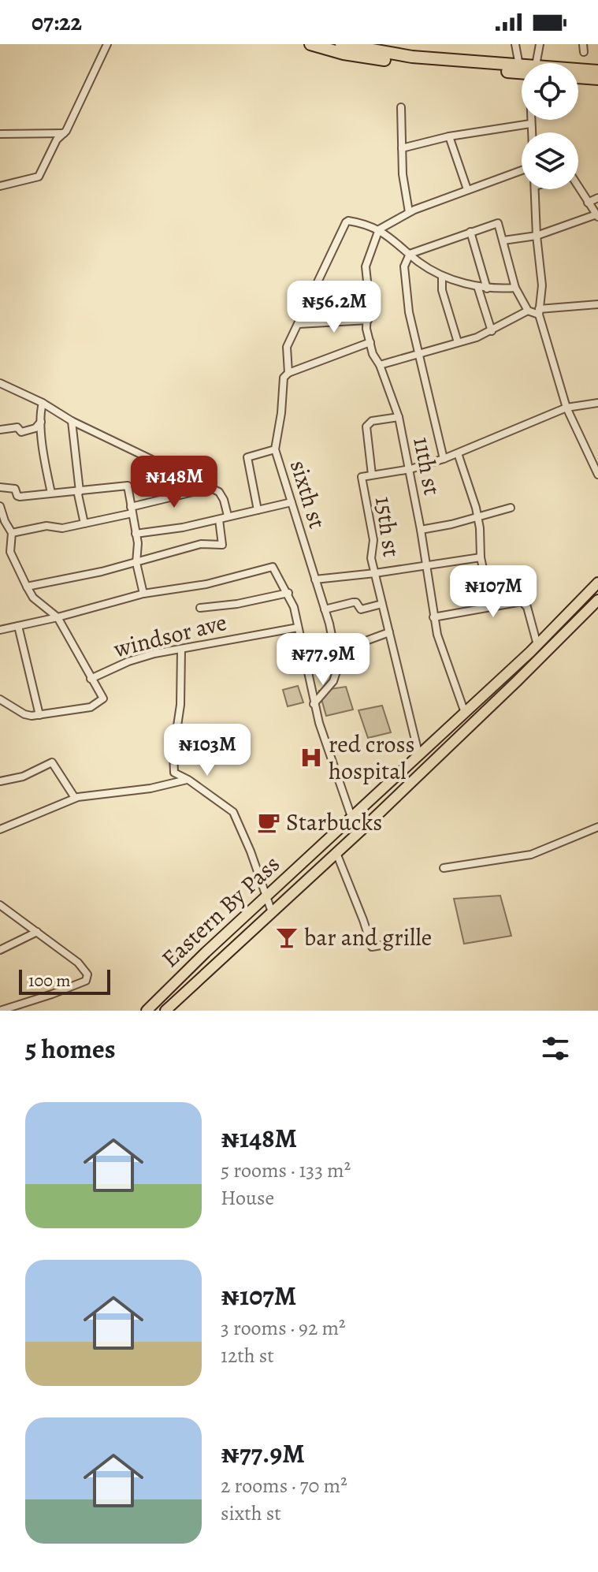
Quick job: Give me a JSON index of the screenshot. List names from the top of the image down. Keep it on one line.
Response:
{"streets":{"main road":["Eastern By Pass"],"street":["11th st","sixth st","15th st","windsor ave"]},"crossings":[["11th st","sixth st"],["11th st","15th st"],["11th st","Eastern By Pass"],["15th st","Eastern By Pass"]],"places":{"hospital":["red cross hospital"],"cafe":["Starbucks"],"bar":["bar and grille"]},"scale_bar":"100 m","page":{"status":"07:22","price":["₦56.2M","₦148M","₦107M","₦77.9M","₦103M"],"scale":"100 m","heading":"5 homes","list":[{"name":"₦148M","note":"5 rooms · 133 m² · House"},{"name":"₦107M","note":"3 rooms · 92 m² · 12th st"},{"name":"₦77.9M","note":"2 rooms · 70 m² · sixth st"}]}}
